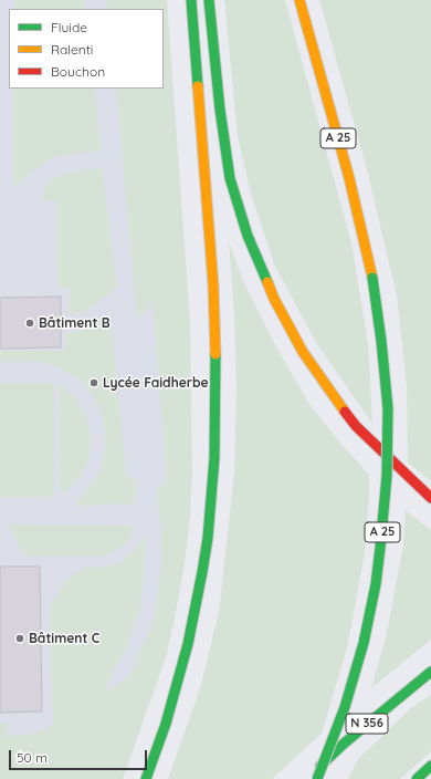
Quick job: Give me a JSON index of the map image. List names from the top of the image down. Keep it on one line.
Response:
{"streets":{"highway":["A 25","N 356"]},"places":["Bâtiment B","Lycée Faidherbe","Bâtiment C"],"legend":["Fluide","Ralenti","Bouchon"],"scale_bar":"50 m"}
